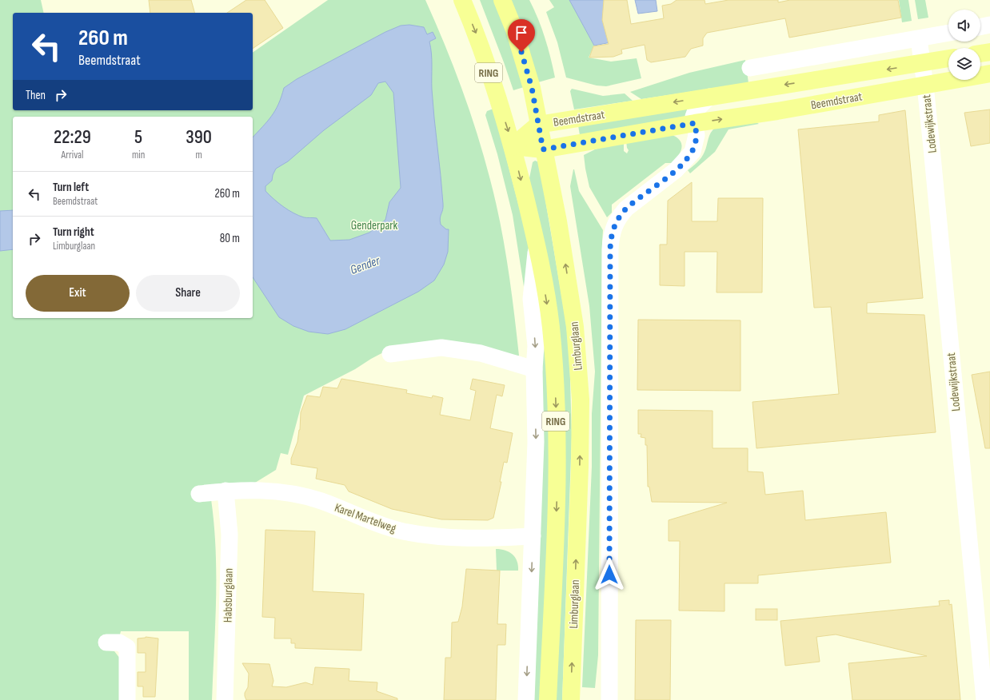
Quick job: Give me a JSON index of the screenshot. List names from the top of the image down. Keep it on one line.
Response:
{"streets":{"main road":["RING","Beemdstraat","Limburglaan"],"street":["Lodewijkstraat","Karel Martelweg","Habsburglaan"]},"crossings":[["Beemdstraat","Lodewijkstraat"],["Beemdstraat","Limburglaan"],["Limburglaan","Karel Martelweg"],["Karel Martelweg","Habsburglaan"]],"water":["Gender"],"parks":["Genderpark"],"page":{"turn":["260 m","Beemdstraat"],"then":"Then","eta":["22:29","Arrival","5","min","390","m"],"list":[{"name":"Turn left","note":"Beemdstraat","value":"260 m"},{"name":"Turn right","note":"Limburglaan","value":"80 m"}],"buttons":["Exit","Share"]}}
